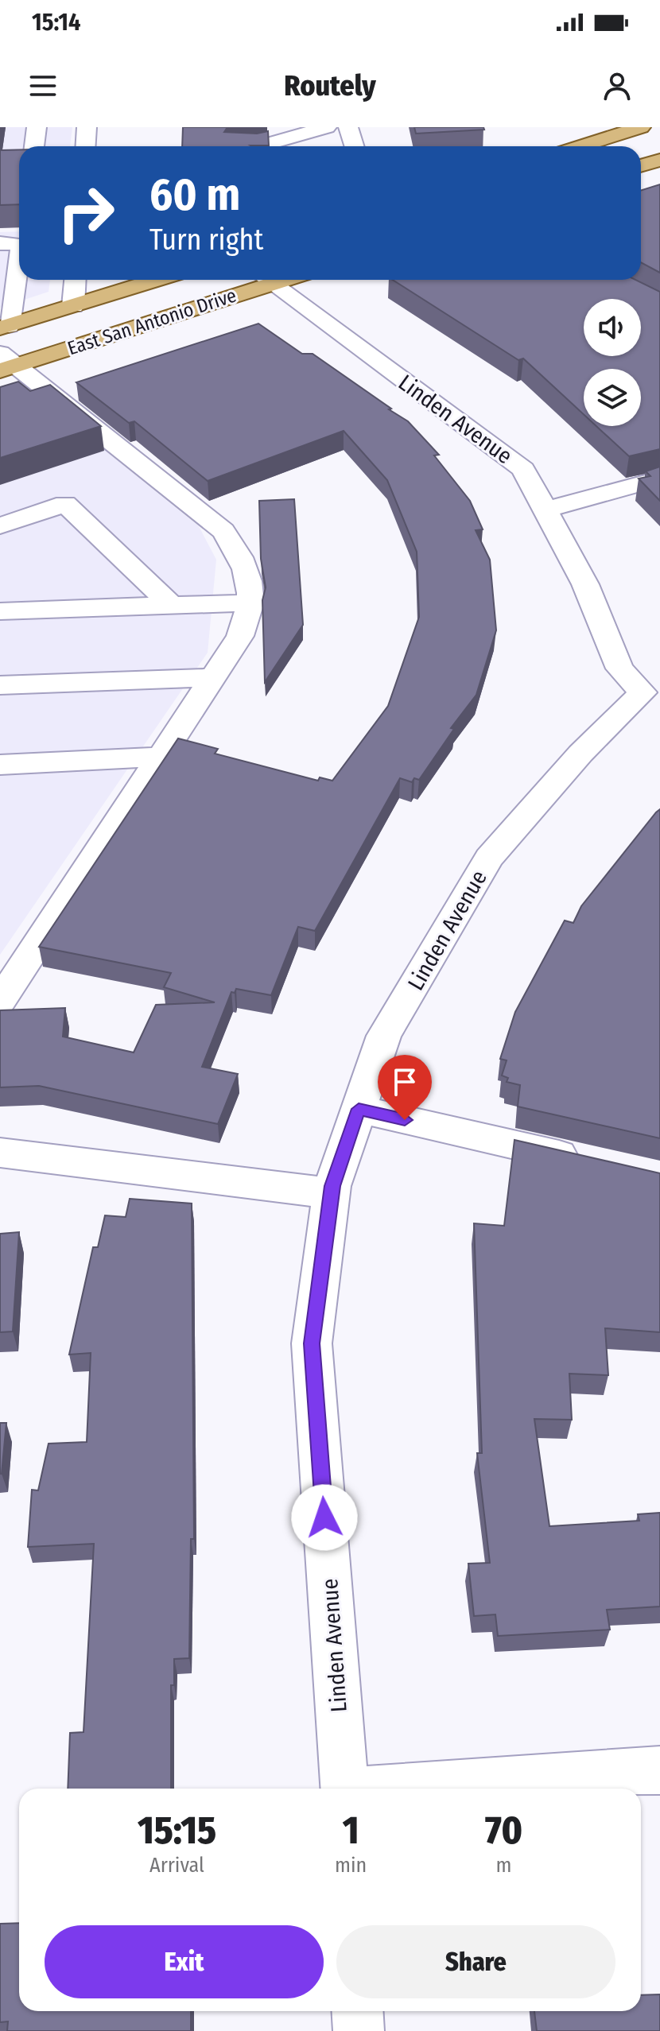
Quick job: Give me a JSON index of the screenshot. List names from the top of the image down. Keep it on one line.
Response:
{"streets":{"main road":["East San Antonio Drive"],"street":["Linden Avenue"]},"page":{"status":"15:14","header":"Routely","turn":["60 m","Turn right"],"eta":["15:15","Arrival","1","min","70","m"],"buttons":["Exit","Share"]}}
